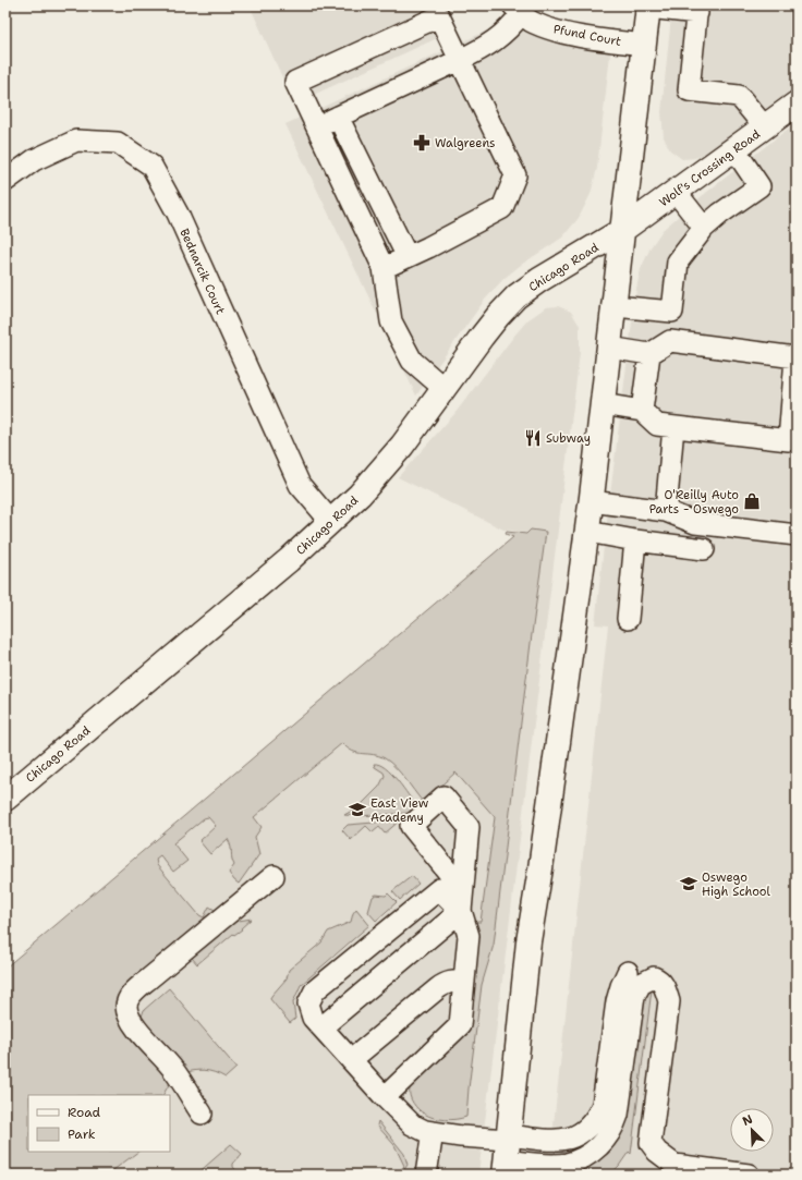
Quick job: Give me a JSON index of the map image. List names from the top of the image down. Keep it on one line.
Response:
{"streets":{"main road":["Wolf's Crossing Road","Chicago Road"],"street":["Pfund Court","Bednarcik Court"]},"crossings":[["Wolf's Crossing Road","Chicago Road"],["Chicago Road","Bednarcik Court"]],"places":{"pharmacy":["Walgreens"],"restaurant":["Subway"],"shop":["O'Reilly Auto Parts - Oswego"],"school or university":["East View Academy","Oswego High School"]},"legend":["Road","Park"],"north":"top left"}
